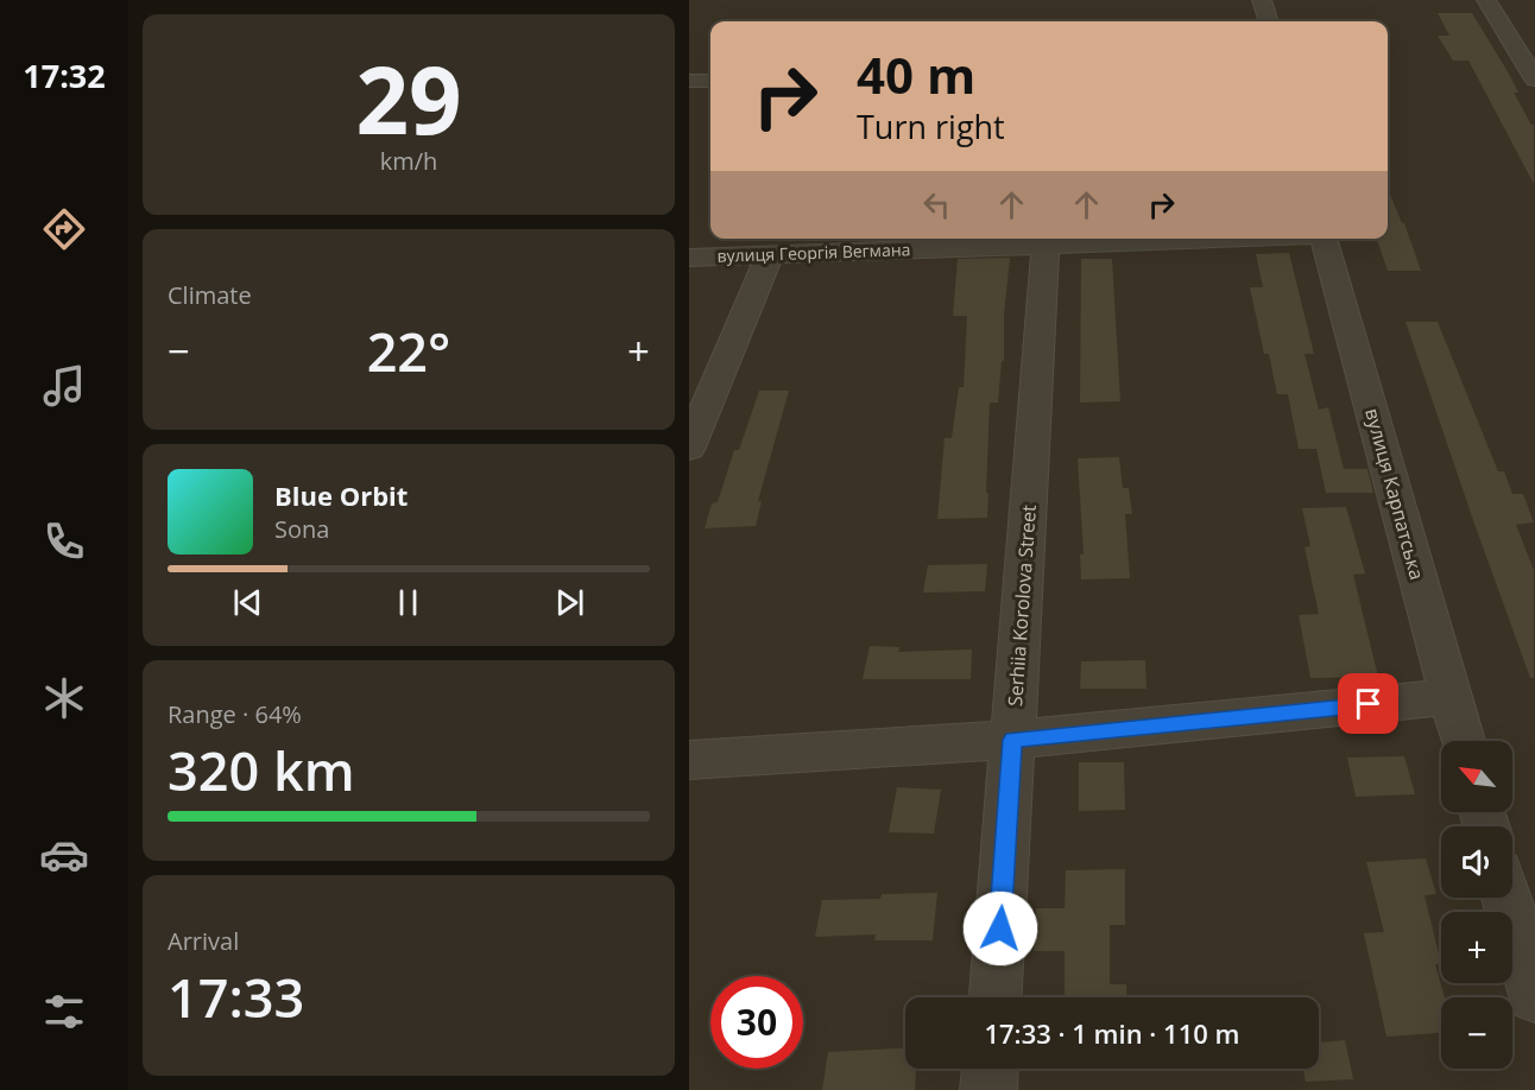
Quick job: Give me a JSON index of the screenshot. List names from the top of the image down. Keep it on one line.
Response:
{"streets":{"street":["вулиця Георгія Вегмана","вулиця Карпатська","Serhiia Korolova Street"]},"crossings":[["вулиця Георгія Вегмана","Serhiia Korolova Street"]],"north":"top left","page":{"tabs":"17:32","tile":[["29","km/h"],"Climate",["Range · 64%","320 km"],["Arrival","17:33"]],"turn":["40 m","Turn right"],"heat":["−","22°","+"],"song":["Blue Orbit","Sona"],"map_buttons":["+","−"],"limit":"30","trip":"17:33 · 1 min · 110 m"}}
